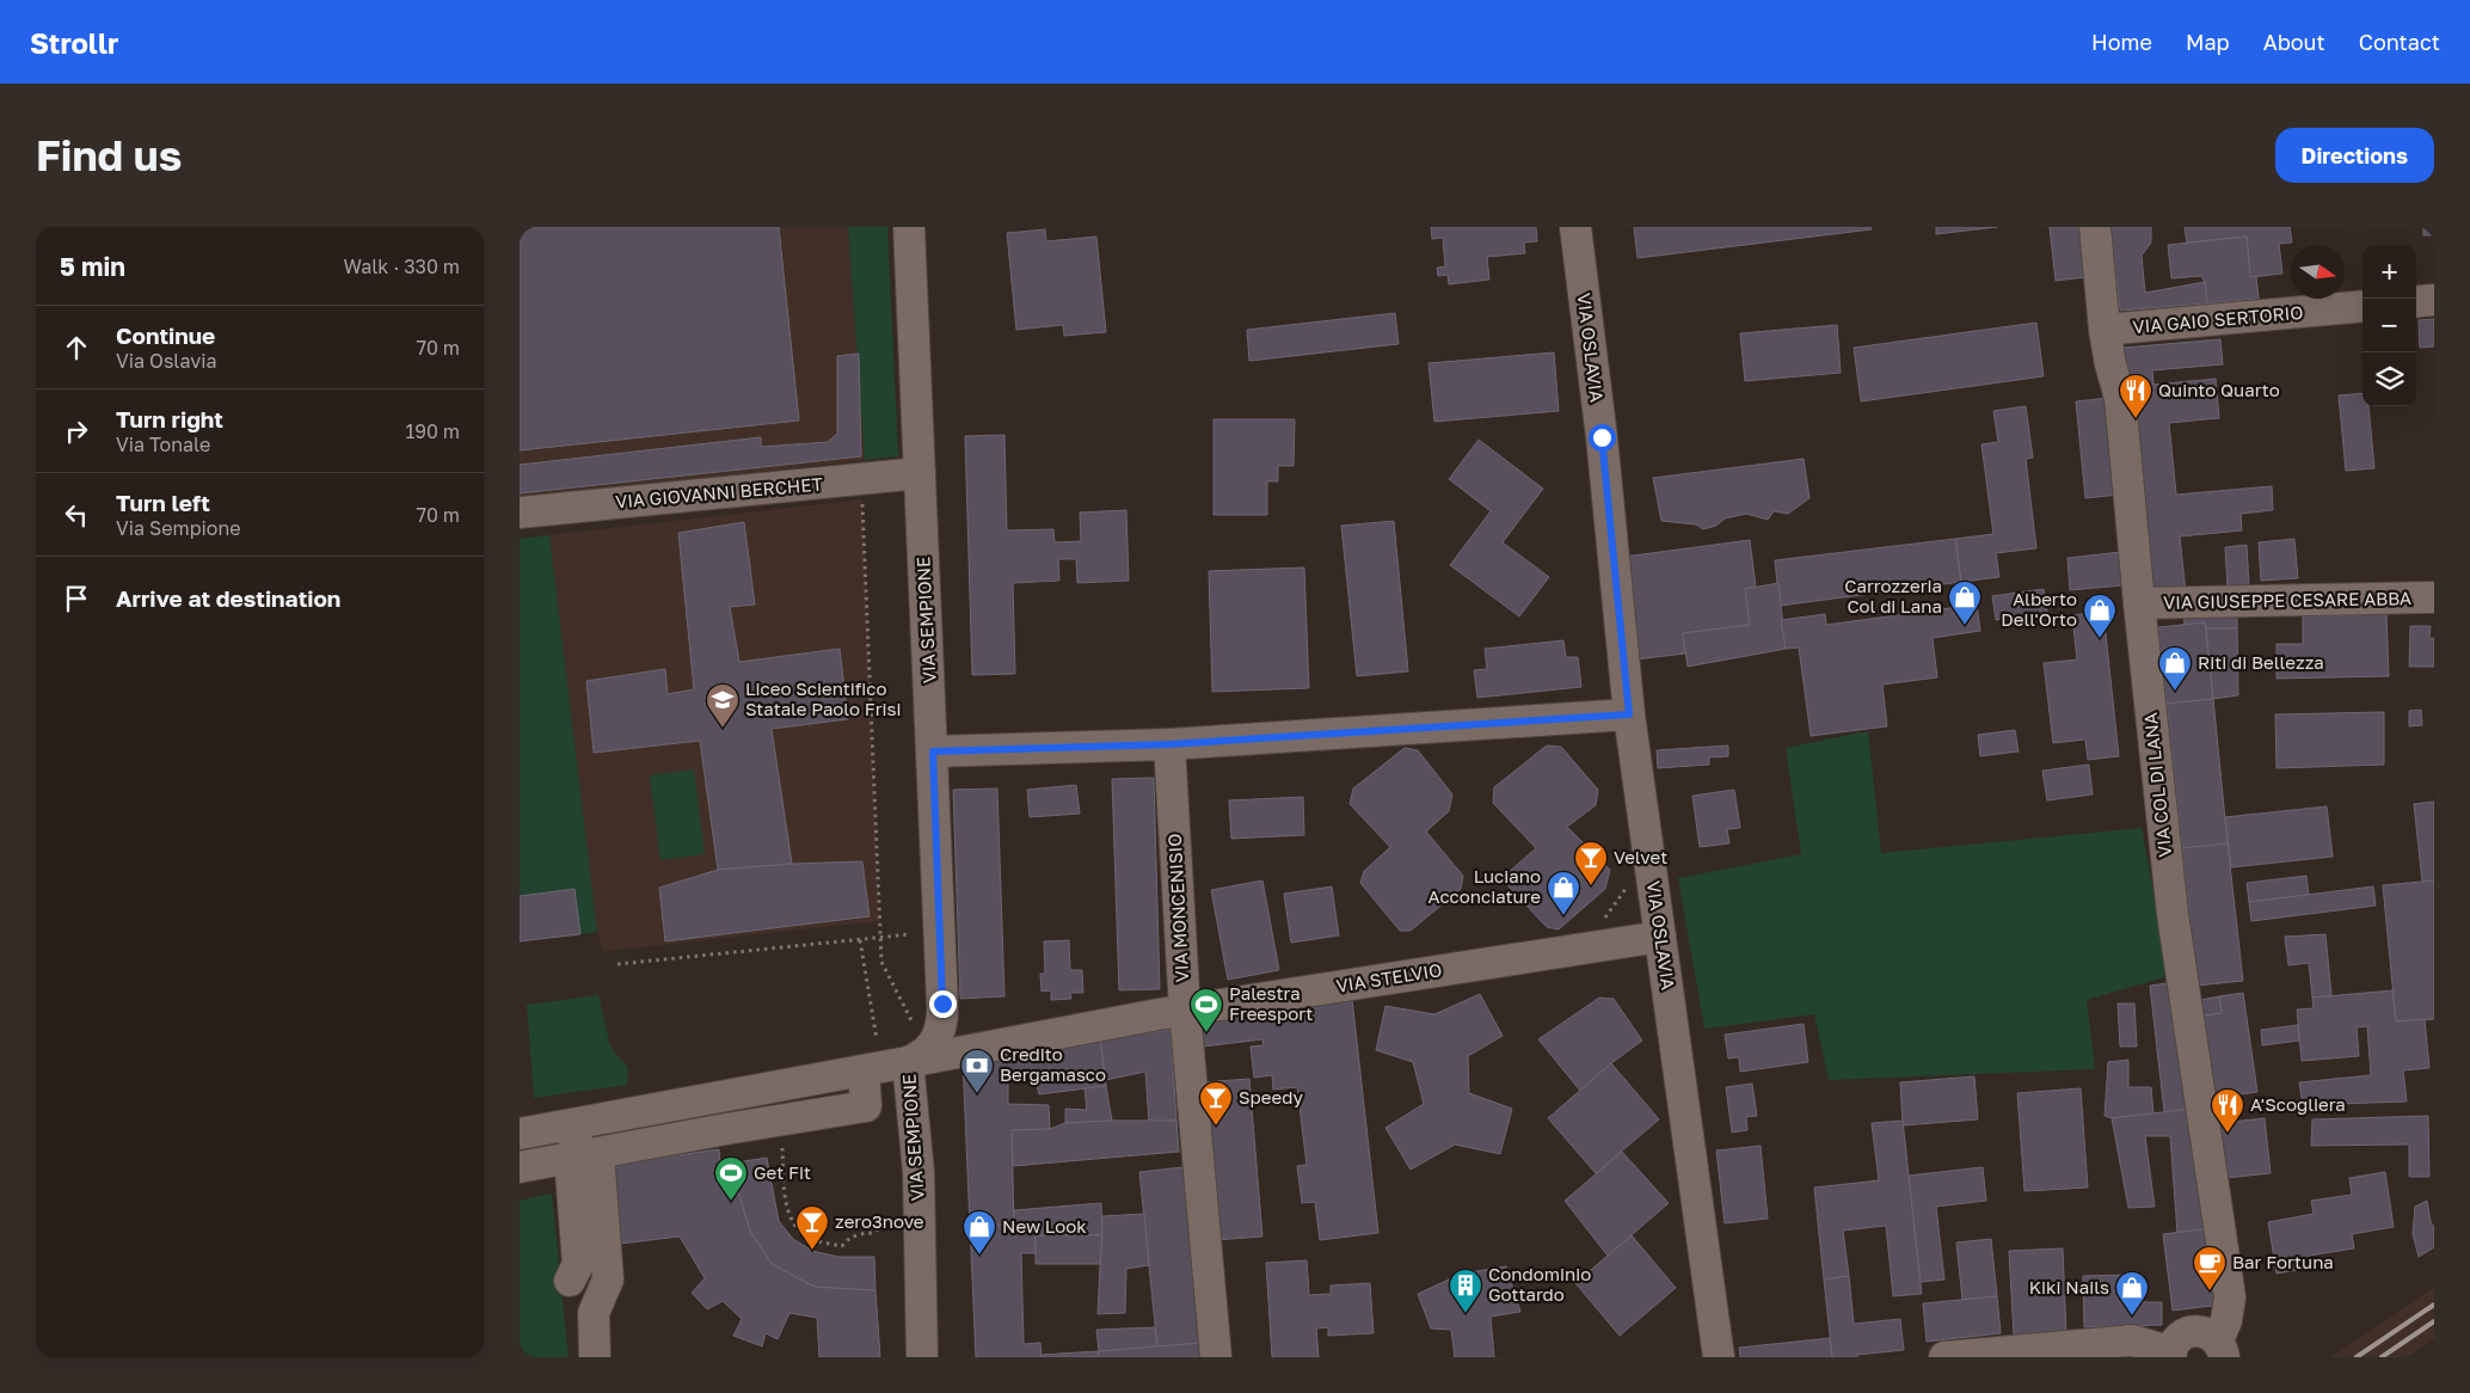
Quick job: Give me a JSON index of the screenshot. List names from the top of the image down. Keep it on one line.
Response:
{"streets":{"street":["VIA GAIO SERTORIO","VIA OSLAVIA","VIA GIOVANNI BERCHET","VIA GIUSEPPE CESARE ABBA","VIA SEMPIONE","VIA COL DI LANA","VIA MONCENISIO","VIA STELVIO"]},"crossings":[["VIA GAIO SERTORIO","VIA COL DI LANA"],["VIA OSLAVIA","VIA STELVIO"],["VIA GIOVANNI BERCHET","VIA SEMPIONE"],["VIA GIUSEPPE CESARE ABBA","VIA COL DI LANA"],["VIA SEMPIONE","VIA STELVIO"],["VIA MONCENISIO","VIA STELVIO"]],"places":{"restaurant":["Quinto Quarto","A'Scogliera"],"shop":["Carrozzeria Col di Lana","Alberto Dell'Orto","Riti di Bellezza","Luciano Acconciature","New Look","Kiki Nails"],"school or university":["Liceo Scientifico Statale Paolo Frisi"],"bar":["Velvet","Speedy","zero3nove"],"sports":["Palestra Freesport","Get Fit"],"bank":["Credito Bergamasco"],"cafe":["Bar Fortuna"],"building":["Condominio Gottardo"]},"north":"right","page":{"header":"Strollr","nav":["Home","Map","About","Contact"],"buttons":"Directions","title":"Find us","heading":["5 min","Walk · 330 m"],"map_buttons":["+","−"],"list":[["Continue","Via Oslavia","70 m"],["Turn right","Via Tonale","190 m"],["Turn left","Via Sempione","70 m"],"Arrive at destination"]}}
